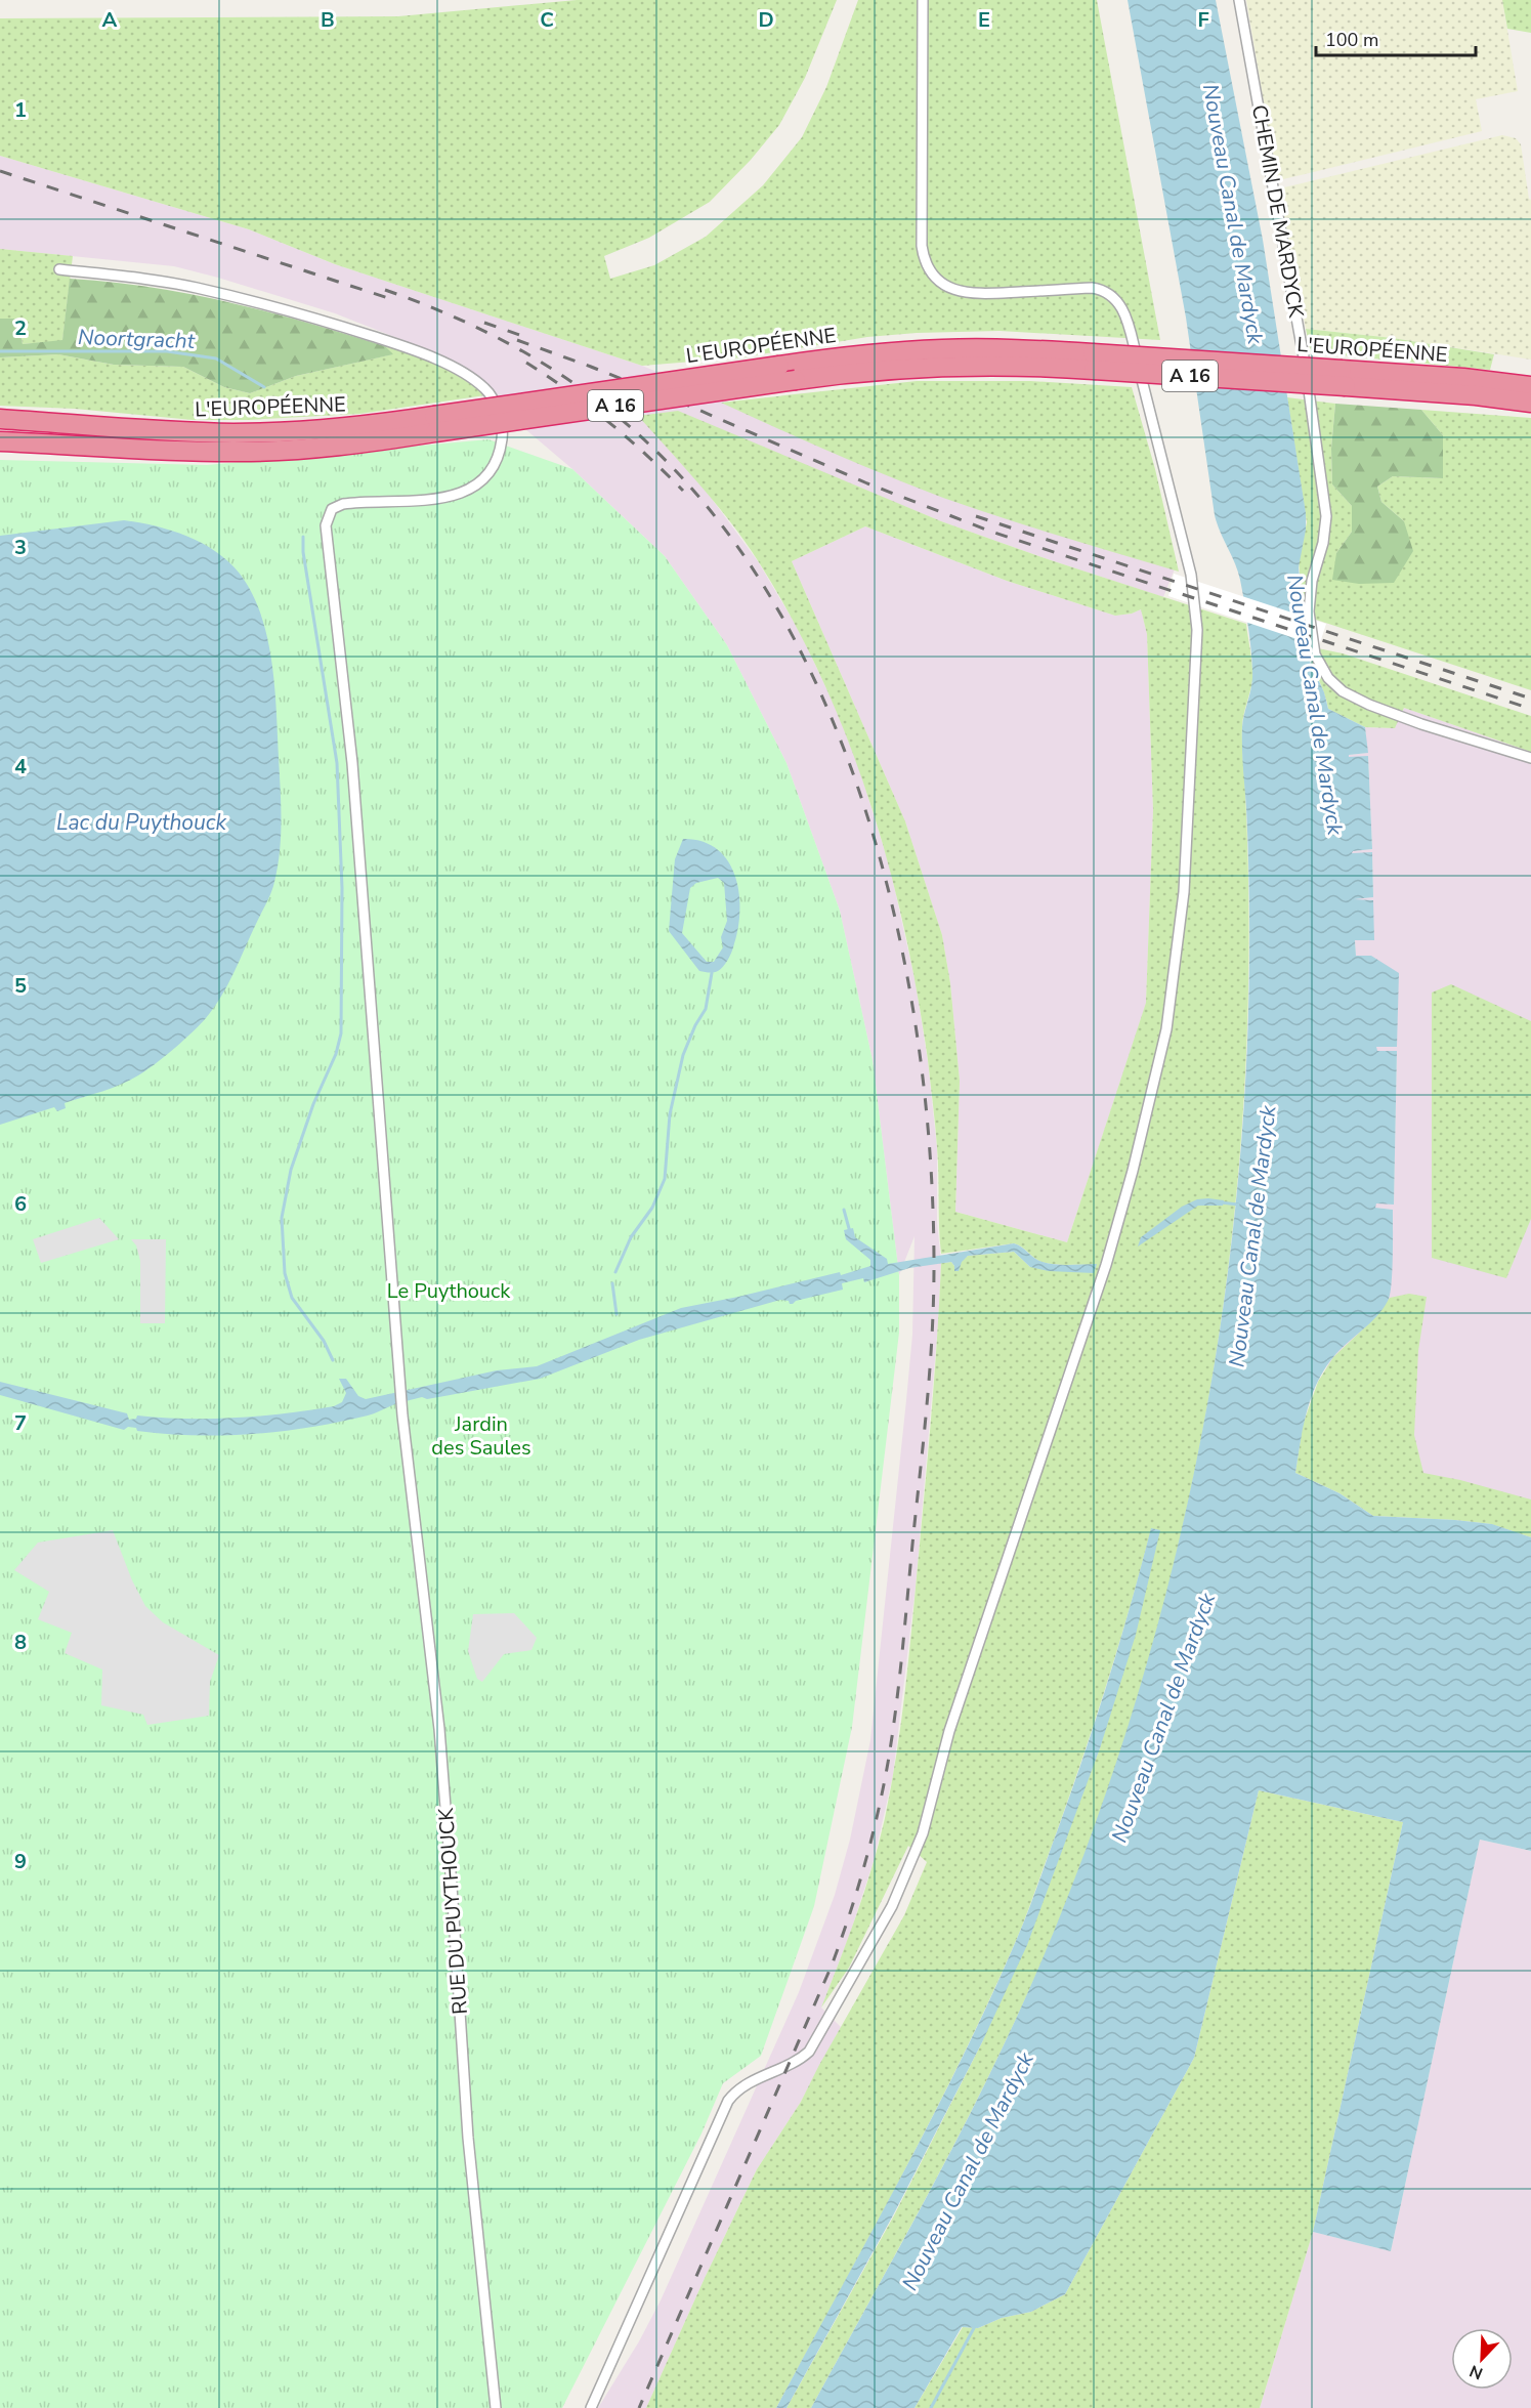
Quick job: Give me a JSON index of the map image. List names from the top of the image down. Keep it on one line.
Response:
{"streets":{"highway":["L'EUROPÉENNE","A 16"],"street":["CHEMIN DE MARDYCK","RUE DU PUYTHOUCK"]},"water":["Nouveau Canal de Mardyck","Noortgracht","Lac du Puythouck"],"parks":["Le Puythouck","Jardin des Saules"],"scale_bar":"100 m","north":"bottom left","grid":{"columns":["A","B","C","D","E","F"],"rows":["1","2","3","4","5","6","7","8","9"]}}
